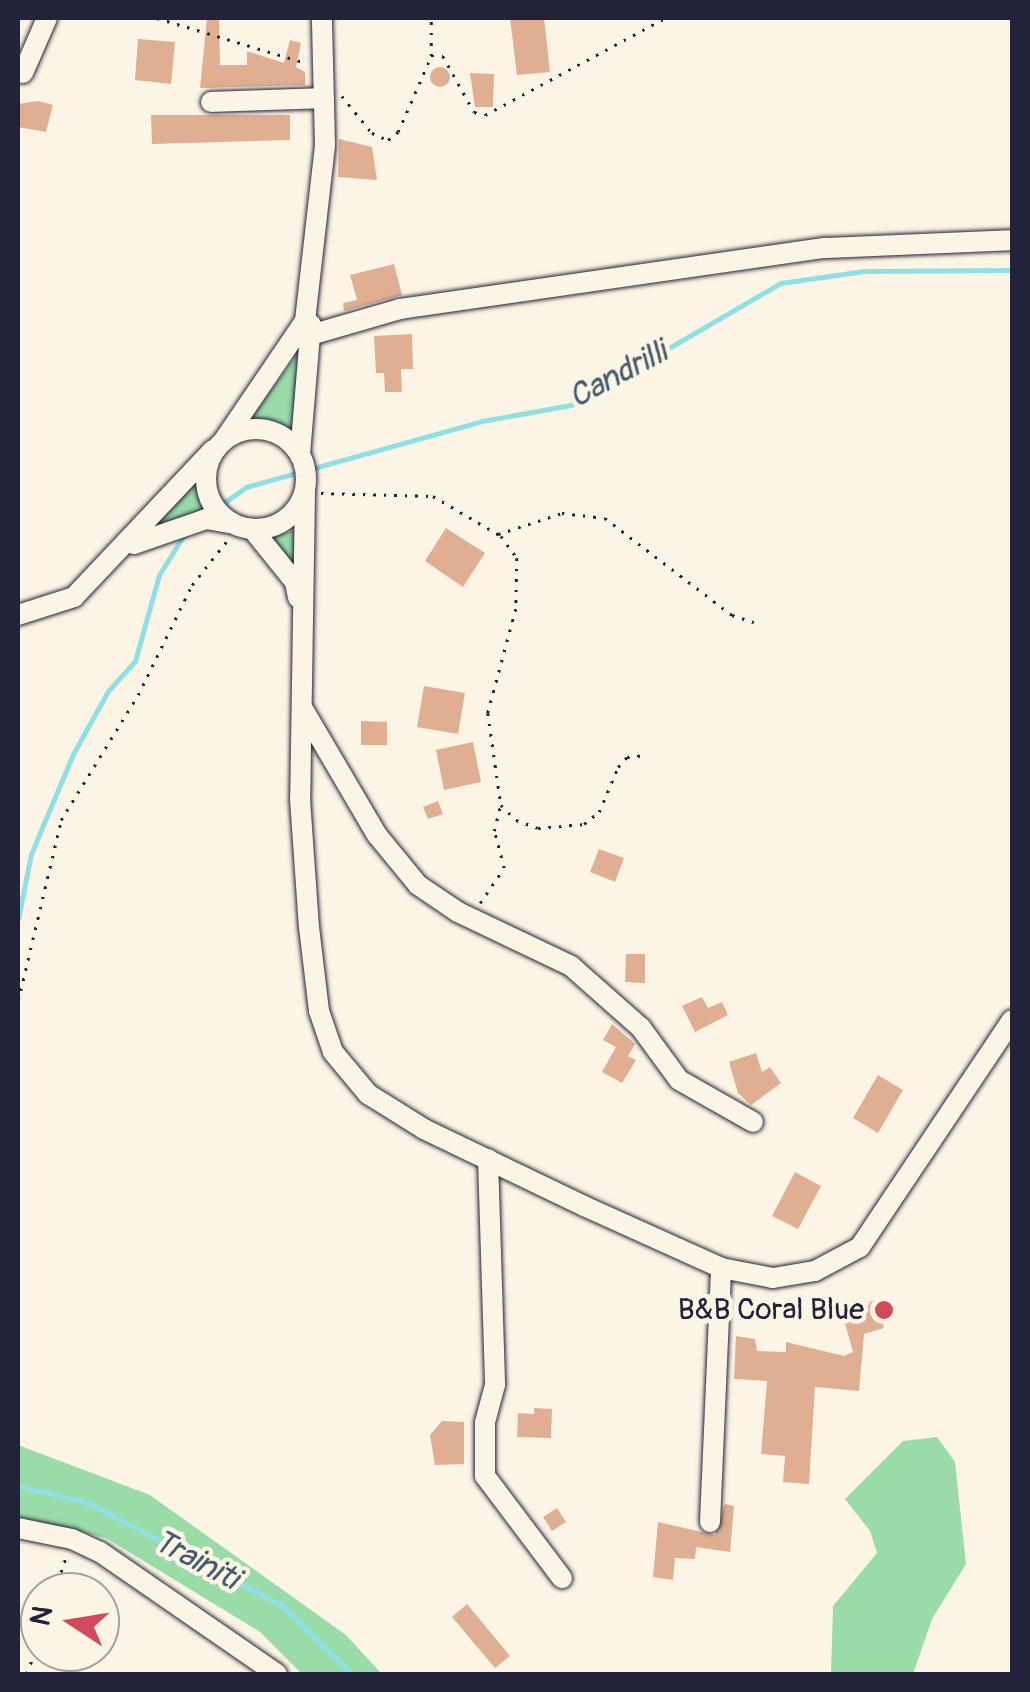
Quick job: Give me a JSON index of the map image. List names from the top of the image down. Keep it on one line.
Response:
{"water":["Candrilli","Trainiti"],"places":["B&B Coral Blue"],"north":"left"}
